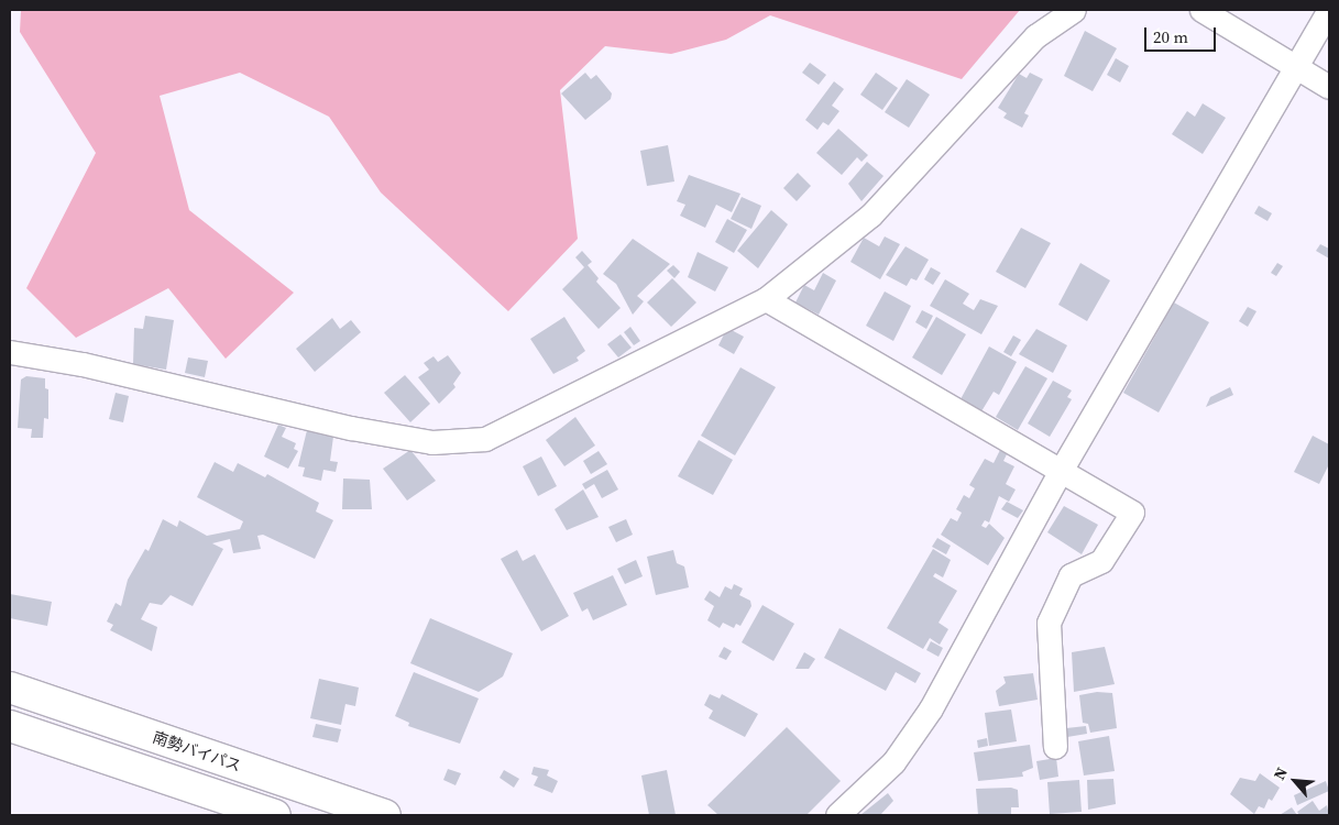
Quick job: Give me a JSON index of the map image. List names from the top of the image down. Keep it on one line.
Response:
{"streets":{"highway":["南勢バイパス"]},"scale_bar":"20 m","north":"top left"}
